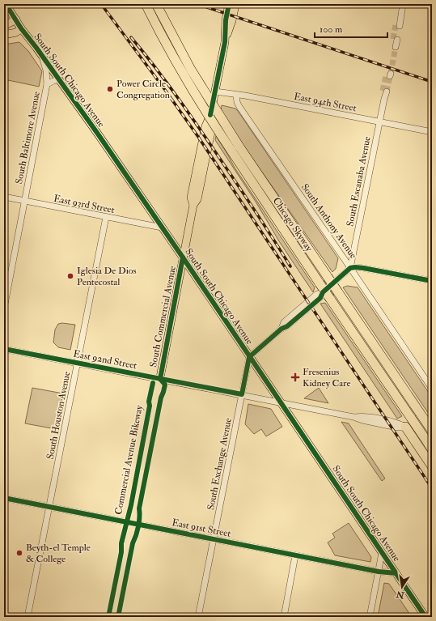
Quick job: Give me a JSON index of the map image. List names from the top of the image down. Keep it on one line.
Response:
{"streets":{"highway":["Chicago Skyway"],"main road":["South South Chicago Avenue","South Commercial Avenue"],"street":["East 94th Street","South Baltimore Avenue","South Escanaba Avenue","East 93rd Street","South Anthony Avenue","East 92nd Street","South Houston Avenue","South Exchange Avenue","East 91st Street"],"cycle path":["Commercial Avenue Bikeway"]},"crossings":[["South South Chicago Avenue","South Baltimore Avenue"],["South South Chicago Avenue","East 93rd Street"],["South South Chicago Avenue","South Commercial Avenue"],["South South Chicago Avenue","East 92nd Street"],["South South Chicago Avenue","South Exchange Avenue"],["South South Chicago Avenue","East 91st Street"],["East 94th Street","South Escanaba Avenue"],["East 94th Street","South Anthony Avenue"],["East 94th Street","South Commercial Avenue"],["South Baltimore Avenue","East 93rd Street"],["South Escanaba Avenue","South Anthony Avenue"],["East 93rd Street","South Houston Avenue"],["Chicago Skyway","East 92nd Street"],["South Commercial Avenue","East 92nd Street"],["South Commercial Avenue","East 91st Street"],["East 92nd Street","South Houston Avenue"],["East 92nd Street","South Exchange Avenue"],["South Houston Avenue","East 91st Street"],["South Exchange Avenue","East 91st Street"]],"places":{"other":["Power Circle Congregation","Iglesia De Dios Pentecostal","Beyth-el Temple & College"],"health":["Fresenius Kidney Care"]},"scale_bar":"100 m","north":"bottom"}
